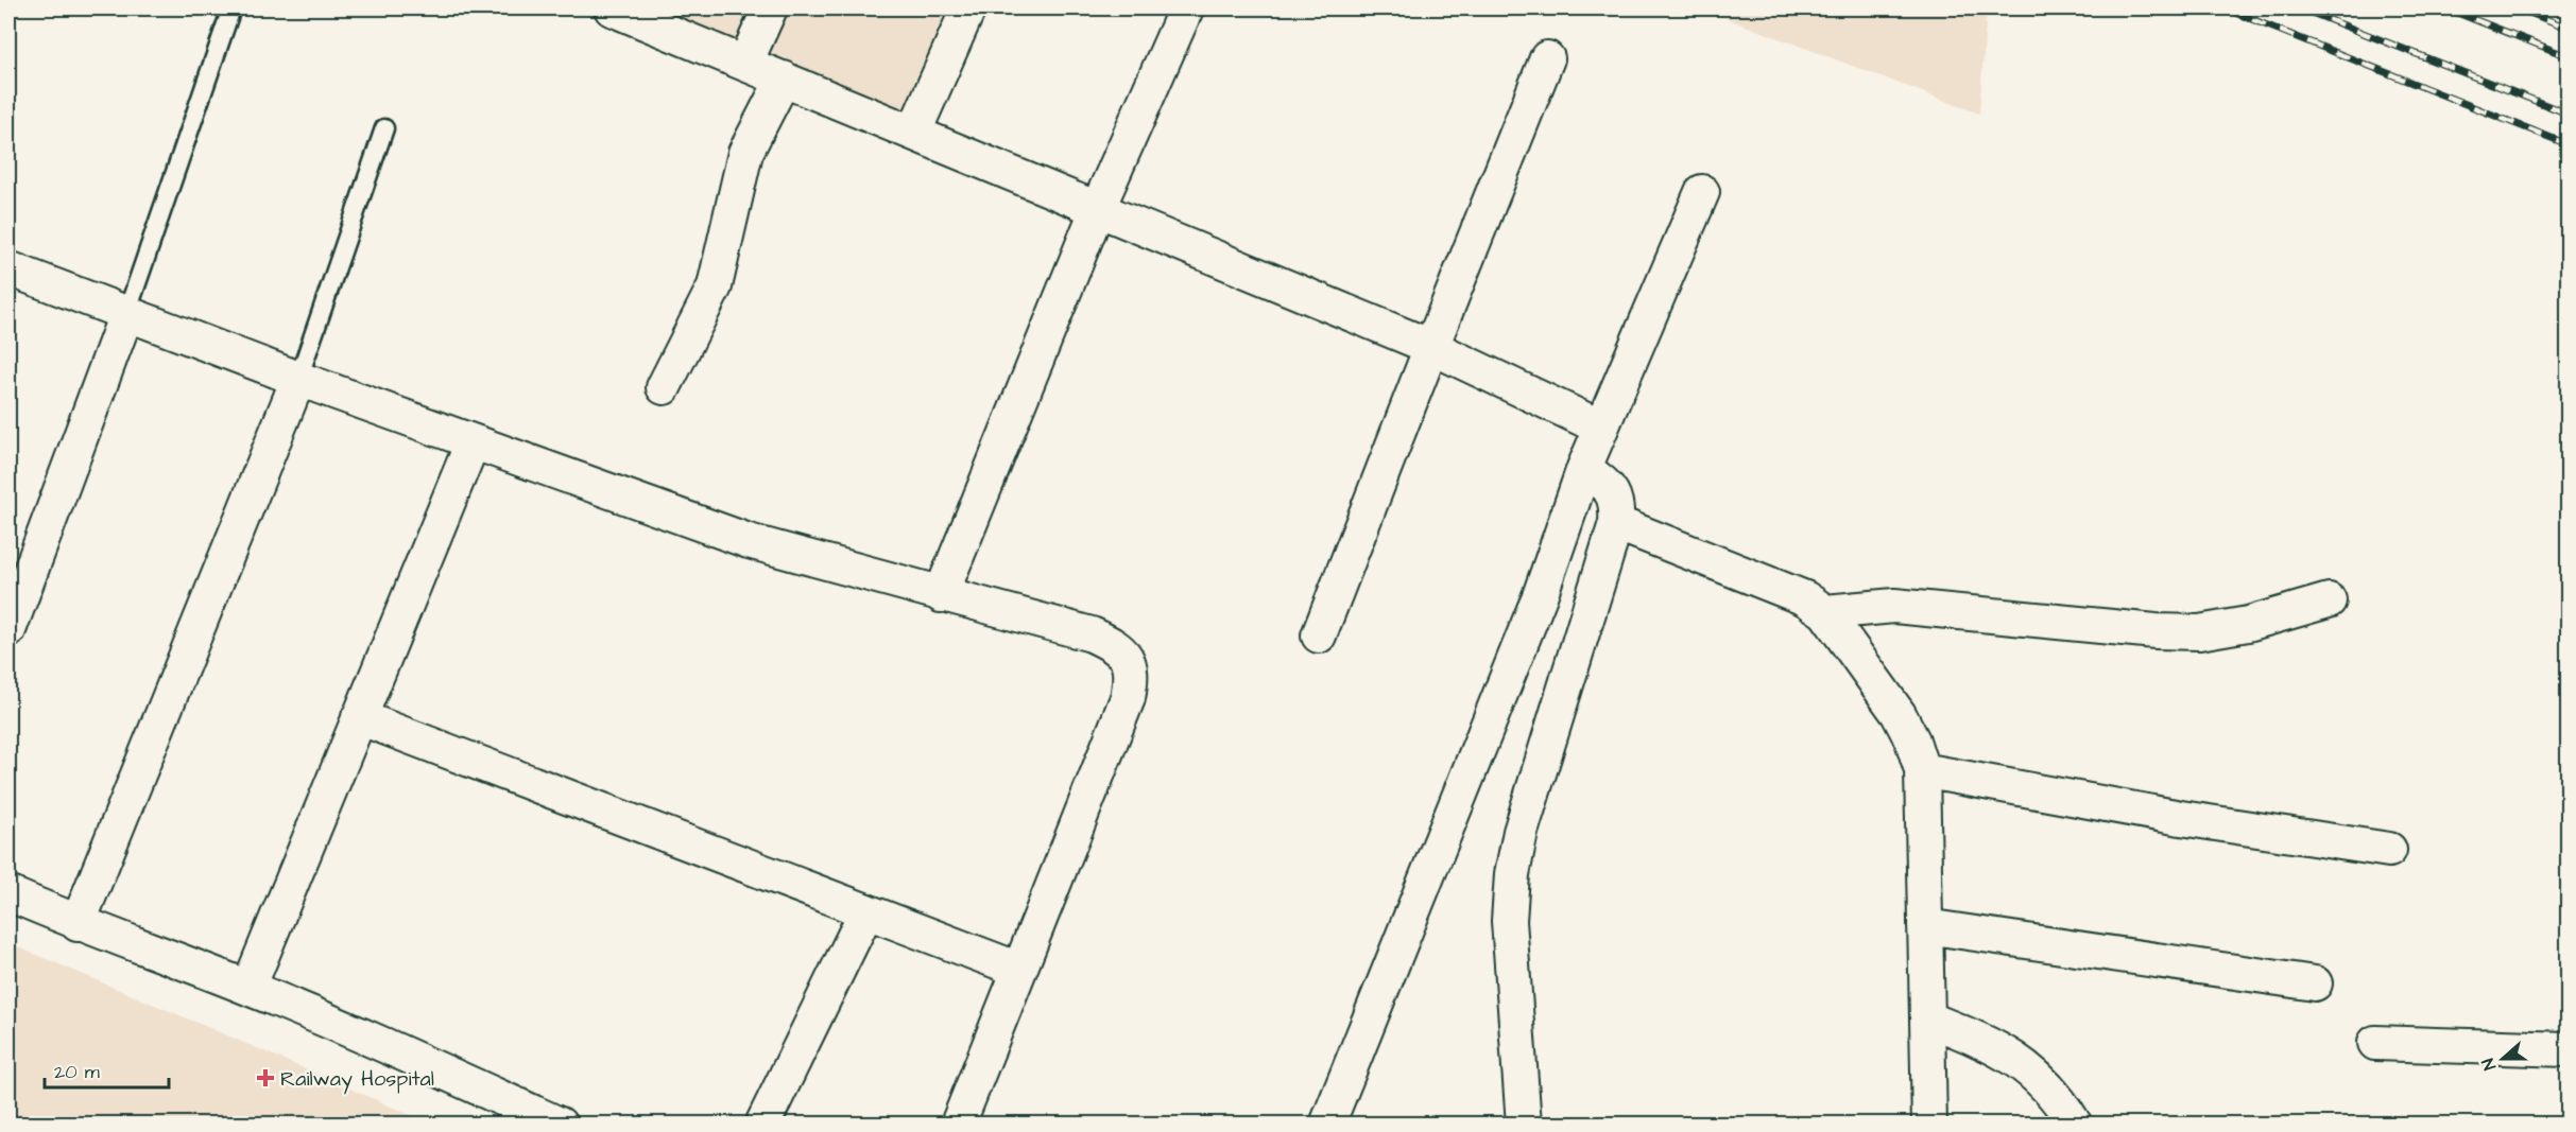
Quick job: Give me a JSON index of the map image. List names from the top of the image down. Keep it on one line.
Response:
{"places":{"health":["Railway Hospital"]},"scale_bar":"20 m","north":"left"}
